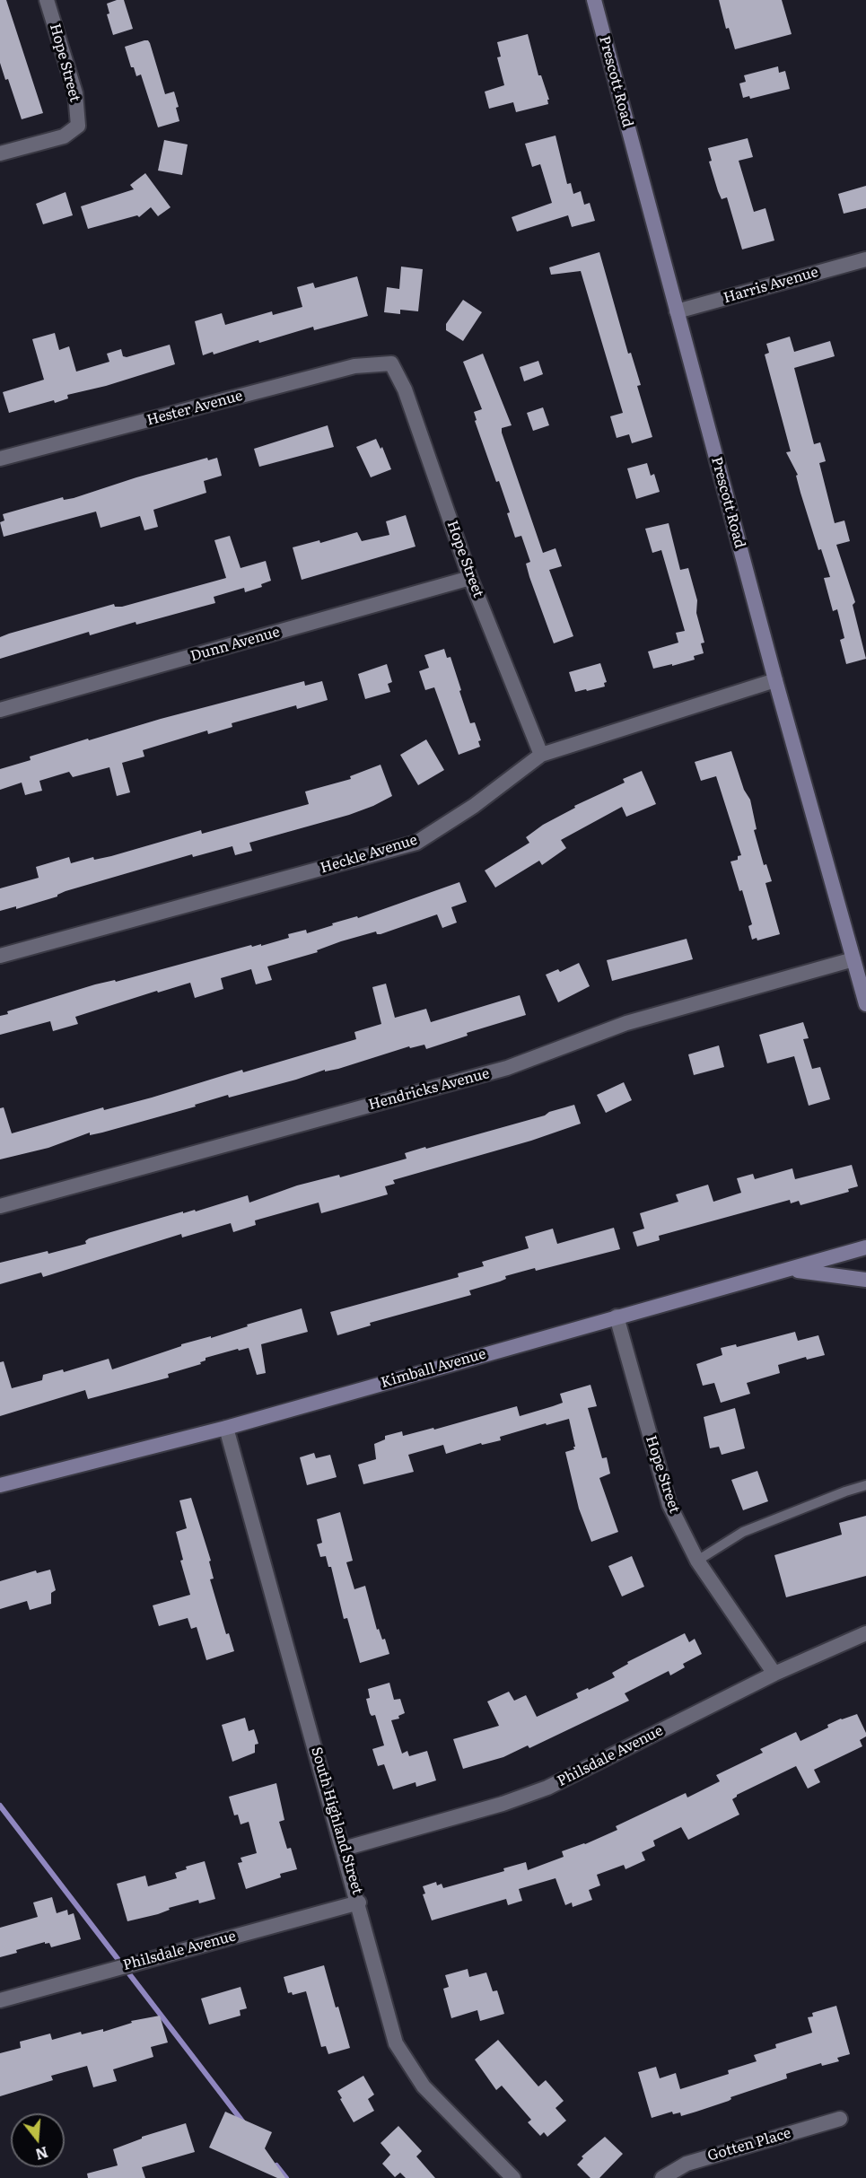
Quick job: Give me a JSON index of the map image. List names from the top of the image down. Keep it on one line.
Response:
{"streets":{"main road":["Prescott Road","Kimball Avenue"],"street":["Hope Street","Harris Avenue","Hester Avenue","Dunn Avenue","Heckle Avenue","Hendricks Avenue","Philsdale Avenue","South Highland Street","Gotten Place"]},"crossings":[["Hope Street","Hester Avenue"],["Hope Street","Dunn Avenue"],["Hope Street","Heckle Avenue"],["Hope Street","Kimball Avenue"],["Hope Street","Philsdale Avenue"],["Prescott Road","Harris Avenue"],["Prescott Road","Heckle Avenue"],["Prescott Road","Hendricks Avenue"],["Kimball Avenue","South Highland Street"],["Philsdale Avenue","South Highland Street"]],"north":"bottom"}
